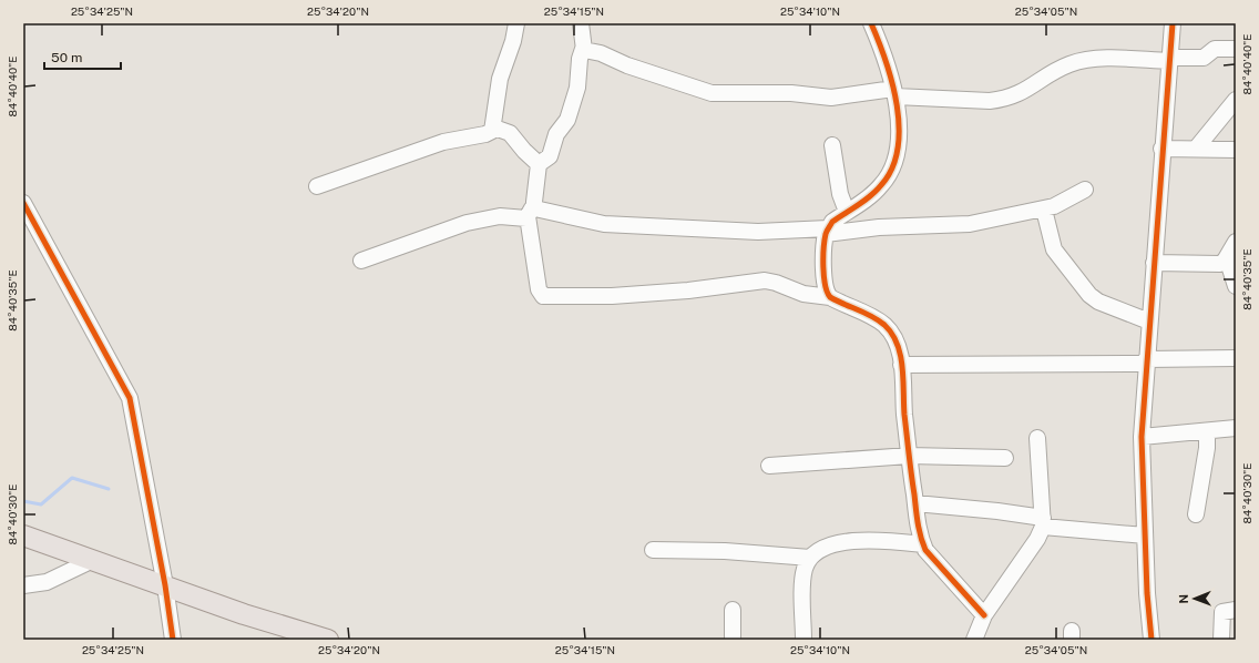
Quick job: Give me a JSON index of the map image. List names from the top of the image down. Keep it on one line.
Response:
{"scale_bar":"50 m","north":"left","coordinates":["25°34'25\"N","25°34'20\"N","25°34'15\"N","25°34'10\"N","25°34'05\"N","84°40'40\"E","84°40'35\"E","84°40'30\"E"]}
